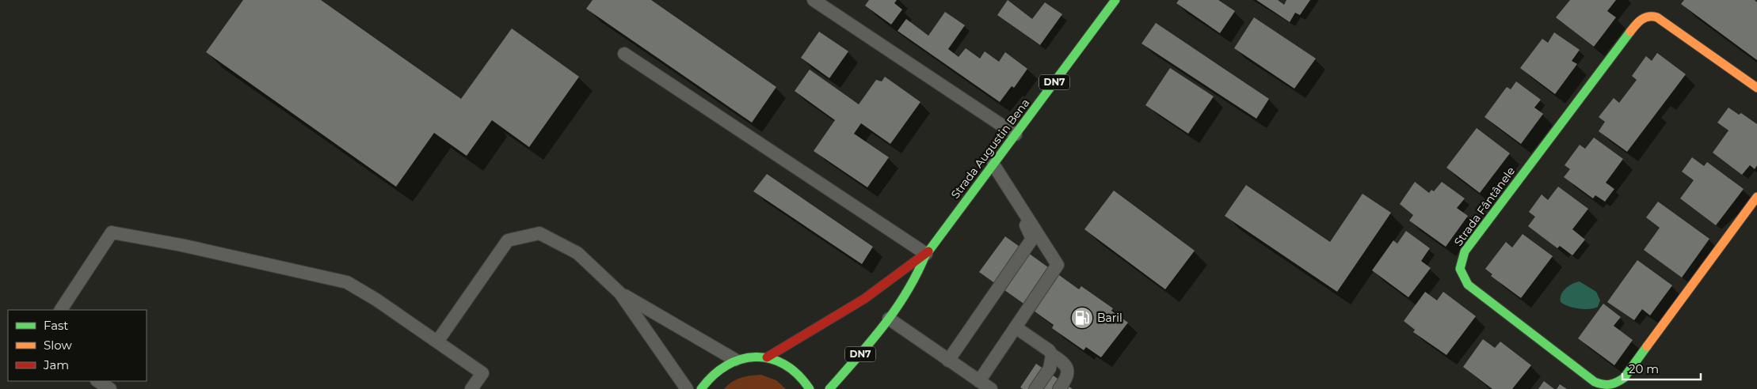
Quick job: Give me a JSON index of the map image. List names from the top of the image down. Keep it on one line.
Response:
{"streets":{"street":["DN7","Strada Augustin Bena","Strada Fântânele"]},"places":{"fuel station":["Baril"]},"legend":["Fast","Slow","Jam"],"scale_bar":"20 m"}
